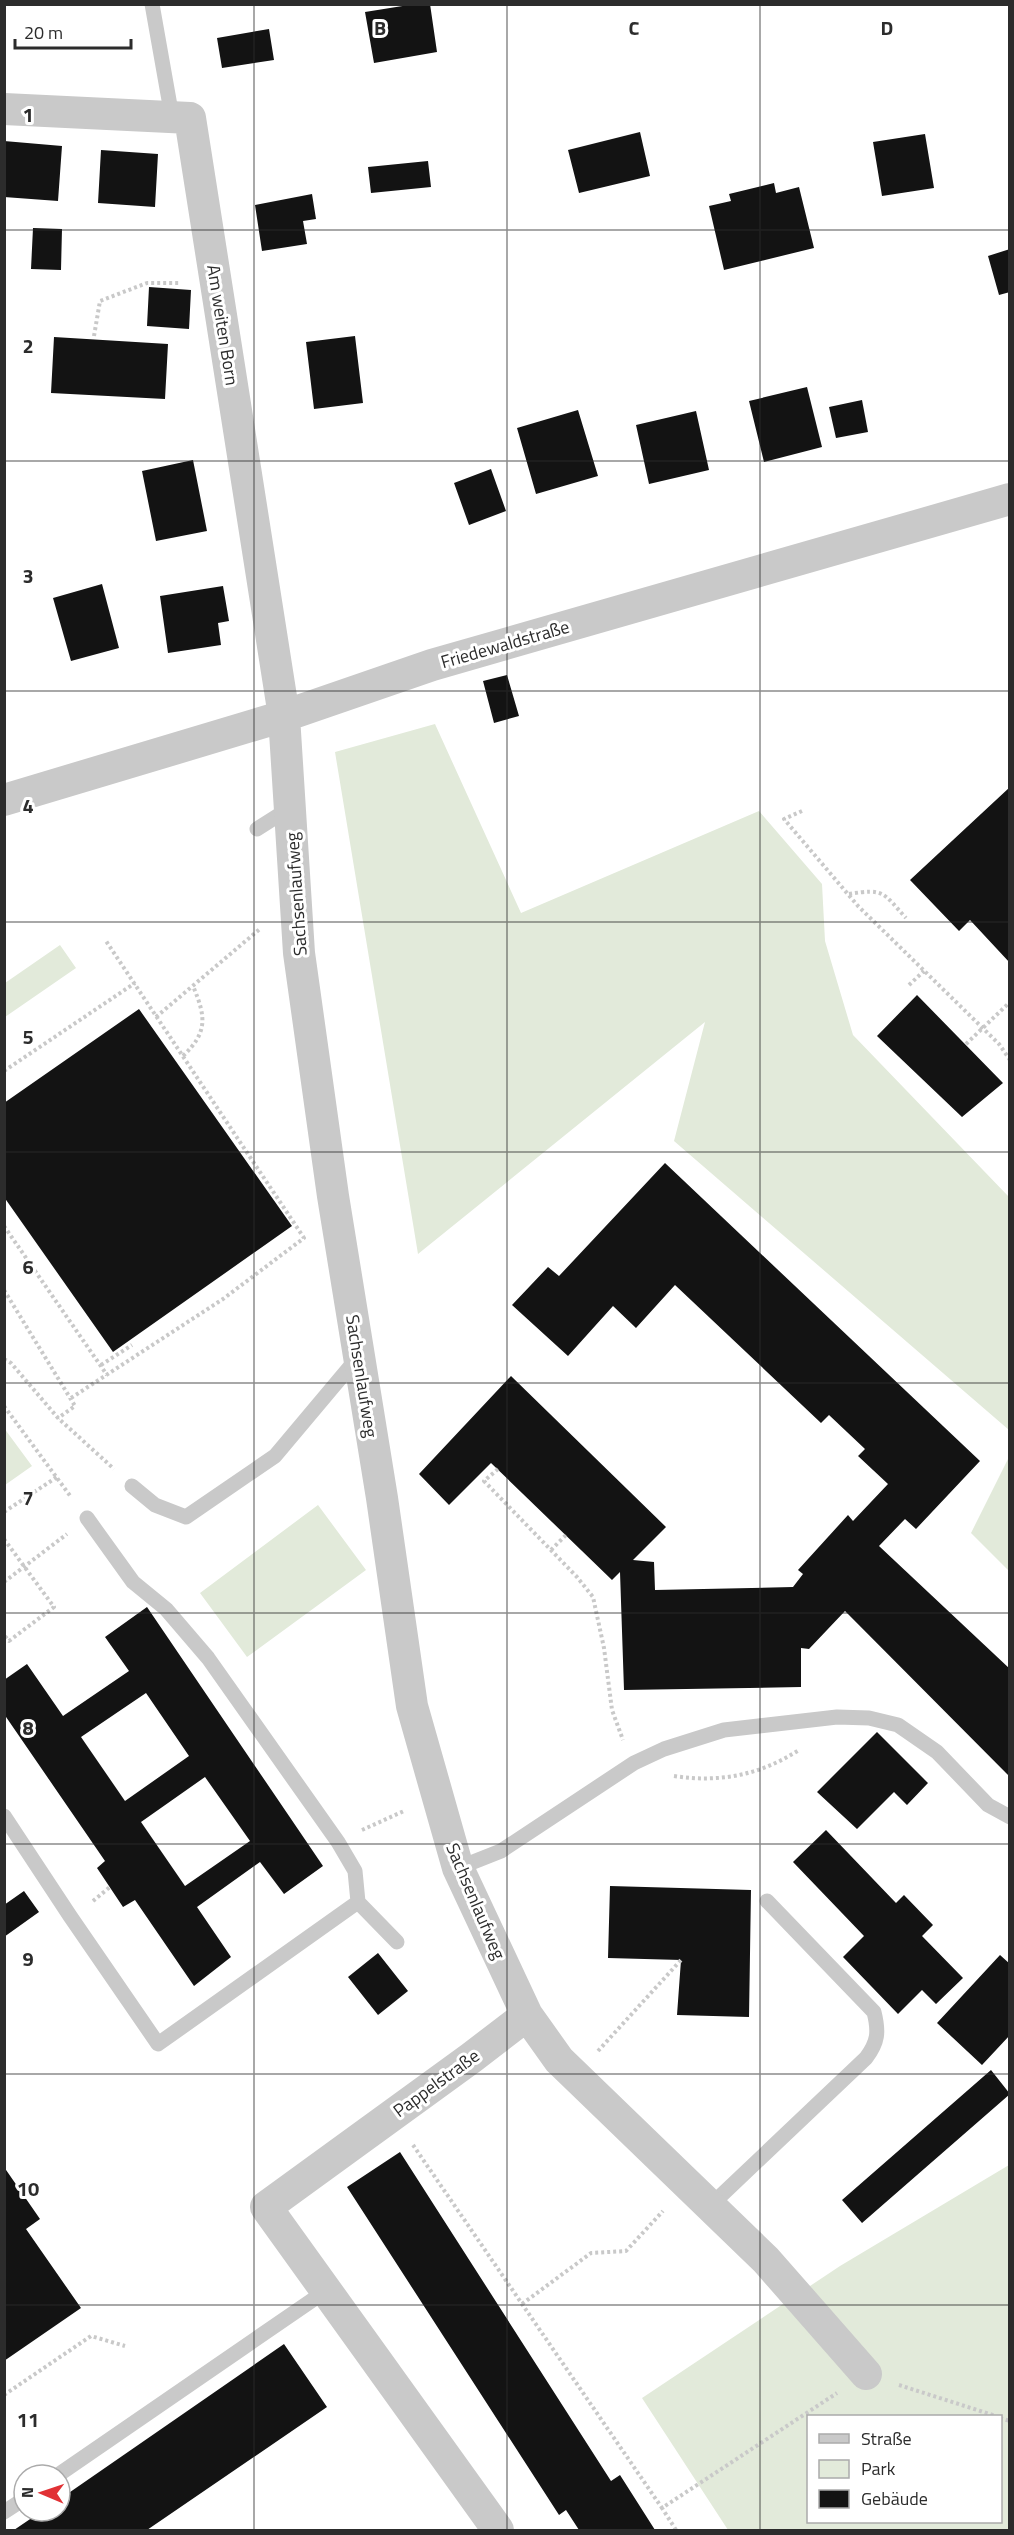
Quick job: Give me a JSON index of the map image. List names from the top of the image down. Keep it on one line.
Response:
{"streets":{"street":["Am weiten Born","Friedewaldstraße","Sachsenlaufweg","Pappelstraße"]},"crossings":[["Am weiten Born","Friedewaldstraße"],["Am weiten Born","Sachsenlaufweg"],["Friedewaldstraße","Sachsenlaufweg"],["Sachsenlaufweg","Pappelstraße"]],"legend":["Straße","Park","Gebäude"],"scale_bar":"20 m","north":"left","grid":{"columns":["B","C","D"],"rows":["1","2","3","4","5","6","7","8","9","10","11"]}}
